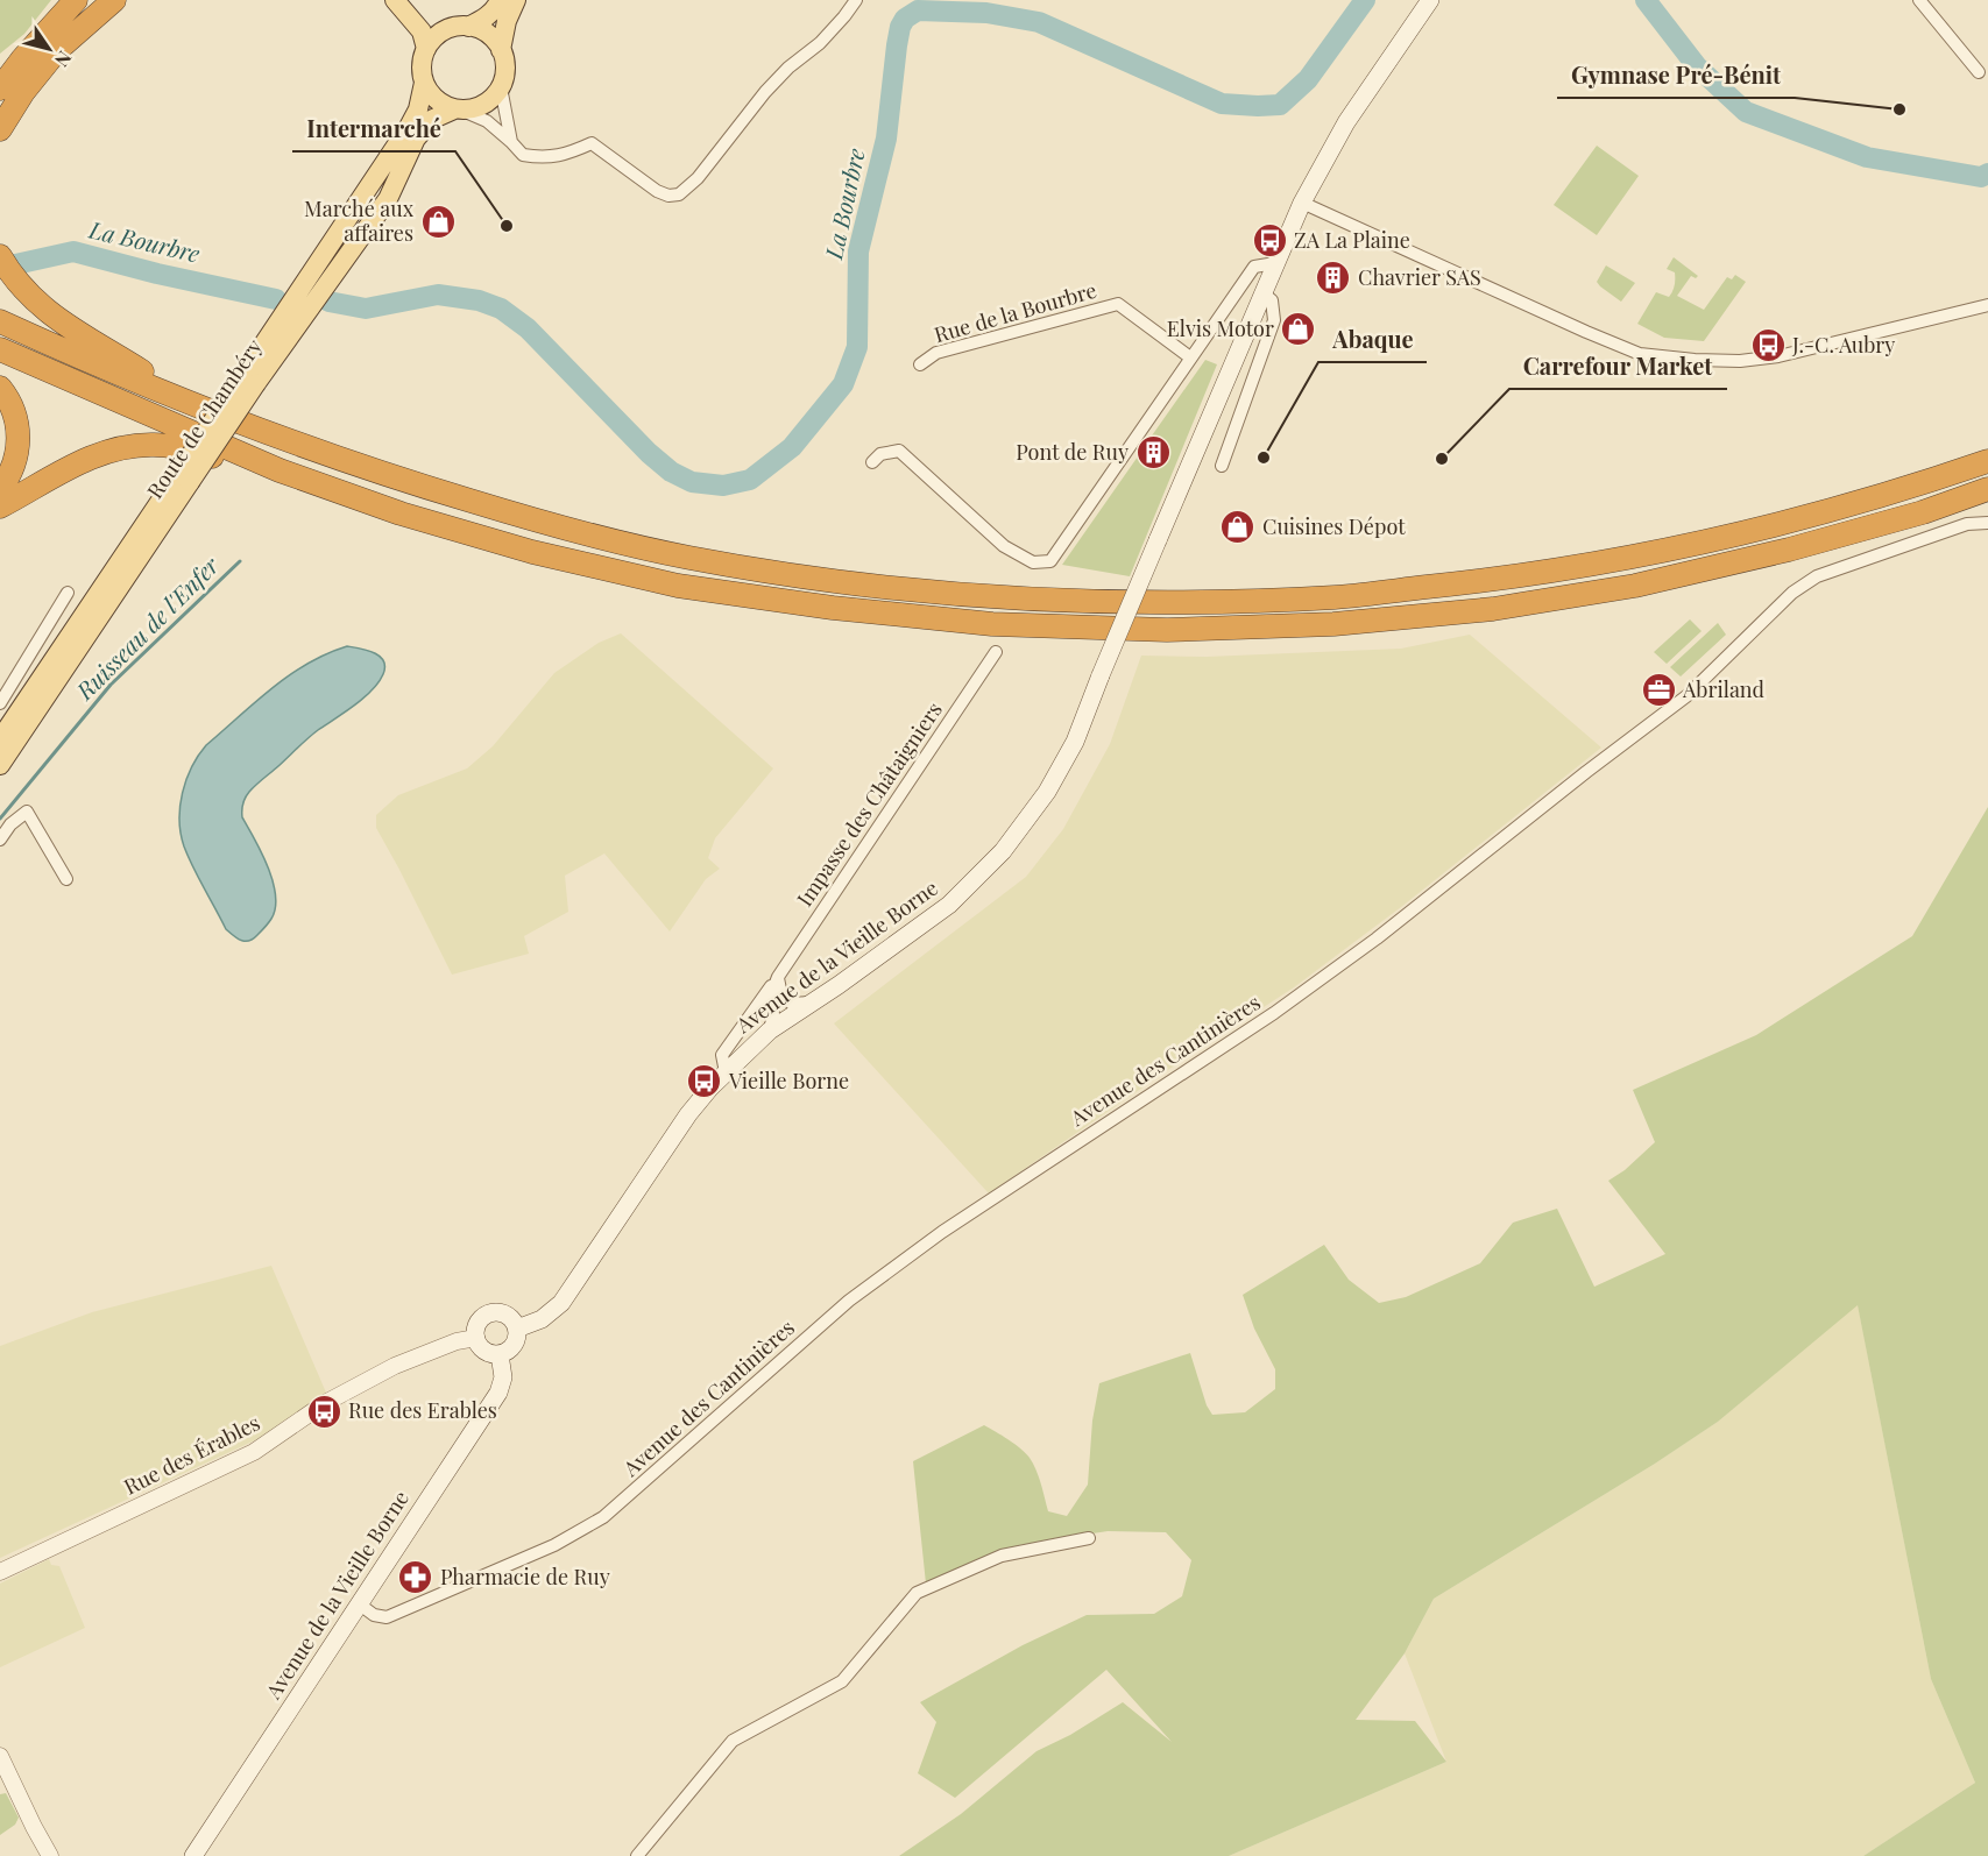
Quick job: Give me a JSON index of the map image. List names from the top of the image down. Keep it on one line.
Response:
{"streets":{"main road":["Route de Chambéry","Avenue de la Vieille Borne"],"street":["Rue de la Bourbre","Impasse des Châtaigniers","Avenue des Cantinières","Rue des Érables"]},"crossings":[["Impasse des Châtaigniers","Avenue de la Vieille Borne"],["Avenue de la Vieille Borne","Avenue des Cantinières"],["Avenue de la Vieille Borne","Rue des Érables"]],"water":["La Bourbre","Ruisseau de l'Enfer"],"places":{"other":["Gymnase Pré-Bénit","Intermarché","Abaque","Carrefour Market"],"shop":["Marché aux affaires","Elvis Motor","Cuisines Dépot"],"bus stop":["ZA La Plaine","J.-C. Aubry","Vieille Borne","Rue des Erables"],"building":["Chavrier SAS","Pont de Ruy"],"office":["Abriland"],"pharmacy":["Pharmacie de Ruy"]},"north":"bottom right"}
